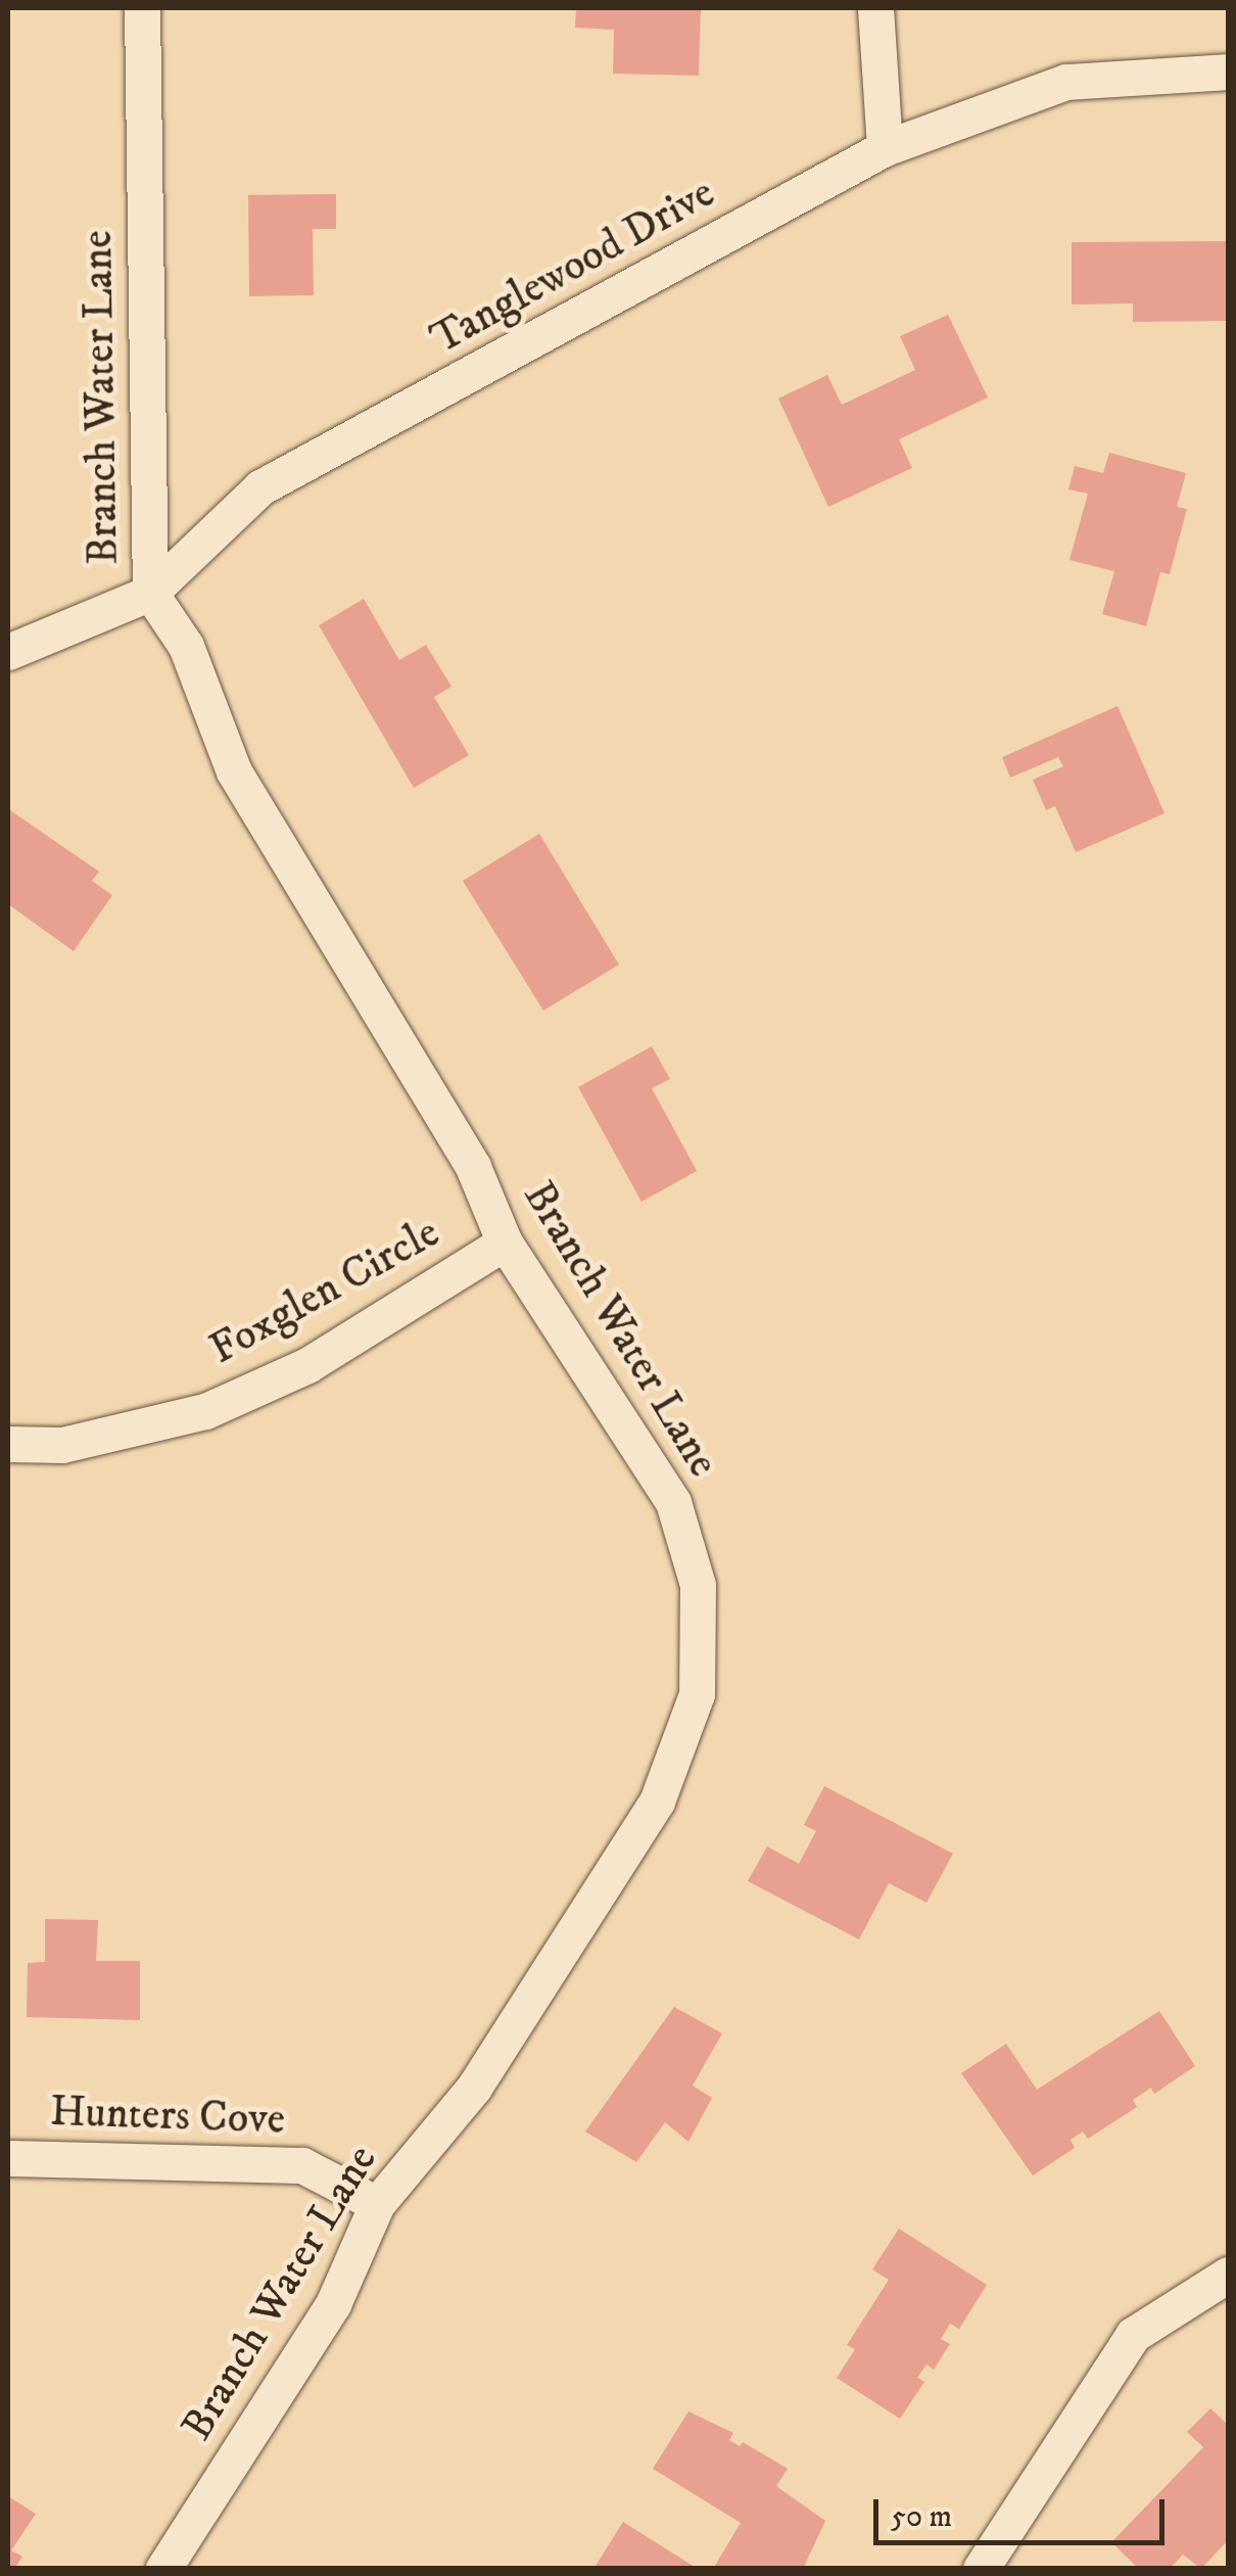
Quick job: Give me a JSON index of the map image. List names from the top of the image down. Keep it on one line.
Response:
{"streets":{"street":["Tanglewood Drive","Branch Water Lane","Foxglen Circle","Hunters Cove"]},"crossings":[["Tanglewood Drive","Branch Water Lane"],["Branch Water Lane","Foxglen Circle"],["Branch Water Lane","Hunters Cove"]],"scale_bar":"50 m"}
